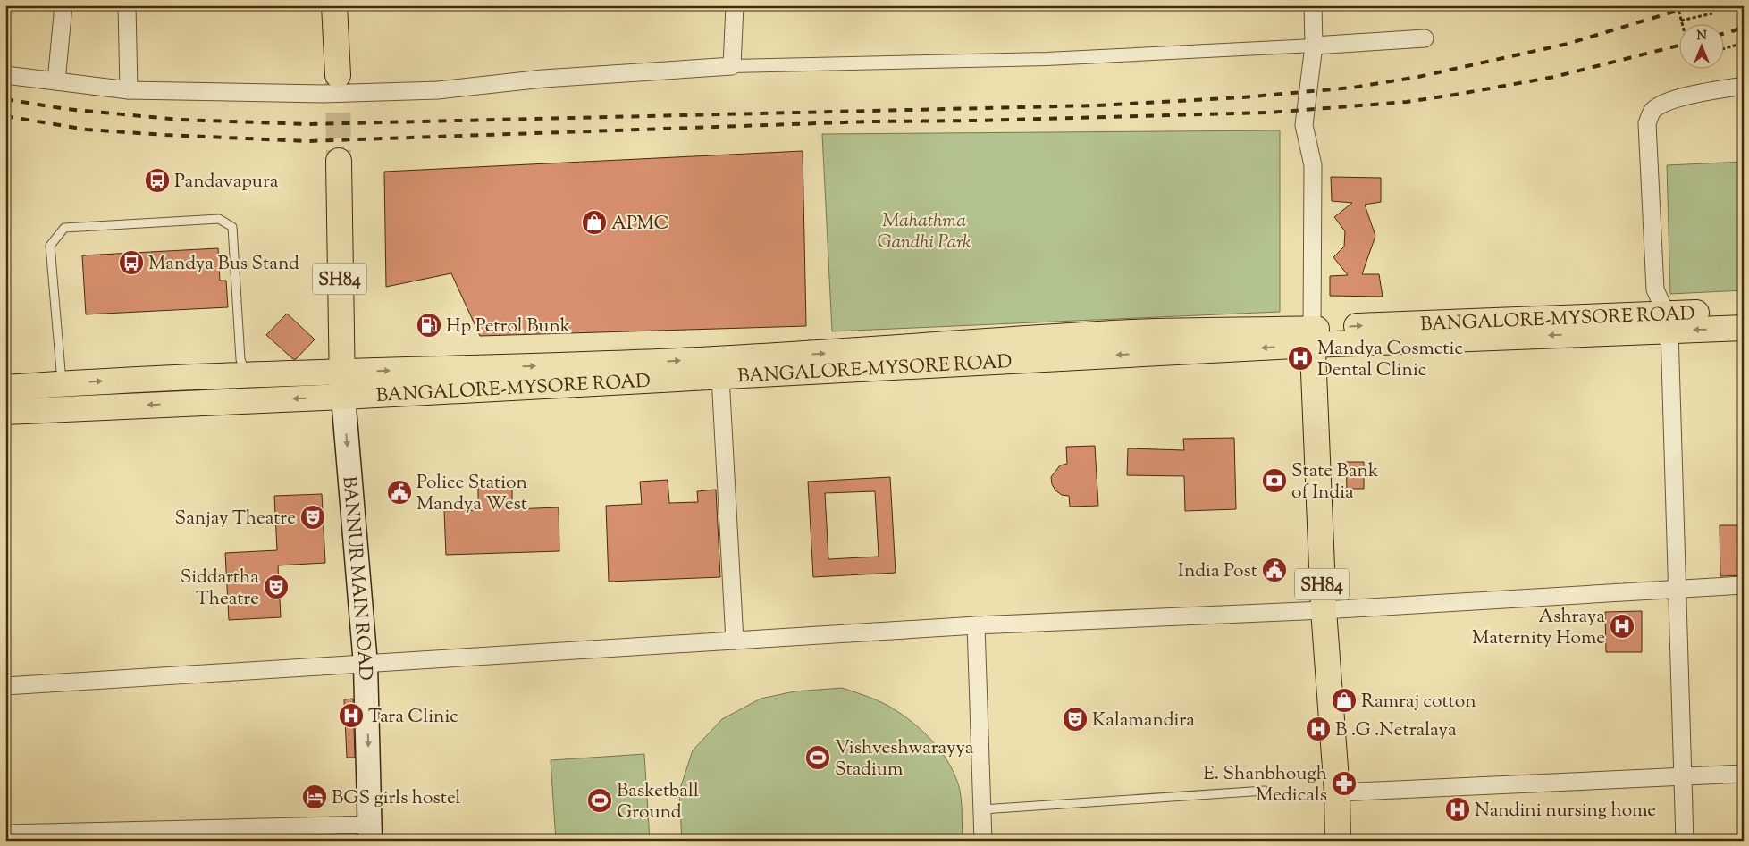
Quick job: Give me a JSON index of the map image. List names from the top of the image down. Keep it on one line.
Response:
{"streets":{"main road":["SH84","BANGALORE-MYSORE ROAD","BANNUR MAIN ROAD"]},"crossings":[["SH84","BANGALORE-MYSORE ROAD"],["SH84","BANNUR MAIN ROAD"],["BANGALORE-MYSORE ROAD","BANNUR MAIN ROAD"]],"one_way":["BANNUR MAIN ROAD"],"parks":["Mahathma Gandhi Park"],"places":{"bus stop":["Pandavapura","Mandya Bus Stand"],"shop":["APMC","Ramraj cotton"],"fuel station":["Hp Petrol Bunk"],"hospital":["Mandya Cosmetic Dental Clinic","Ashraya Maternity Home","Tara Clinic","B .G .Netralaya","Nandini nursing home"],"bank":["State Bank of India"],"public building":["Police Station Mandya West","India Post"],"theatre":["Sanjay Theatre","Siddartha Theatre","Kalamandira"],"sports":["Vishveshwarayya Stadium","Basketball Ground"],"pharmacy":["E. Shanbhough Medicals"],"hotel":["BGS girls hostel"]},"north":"top"}
